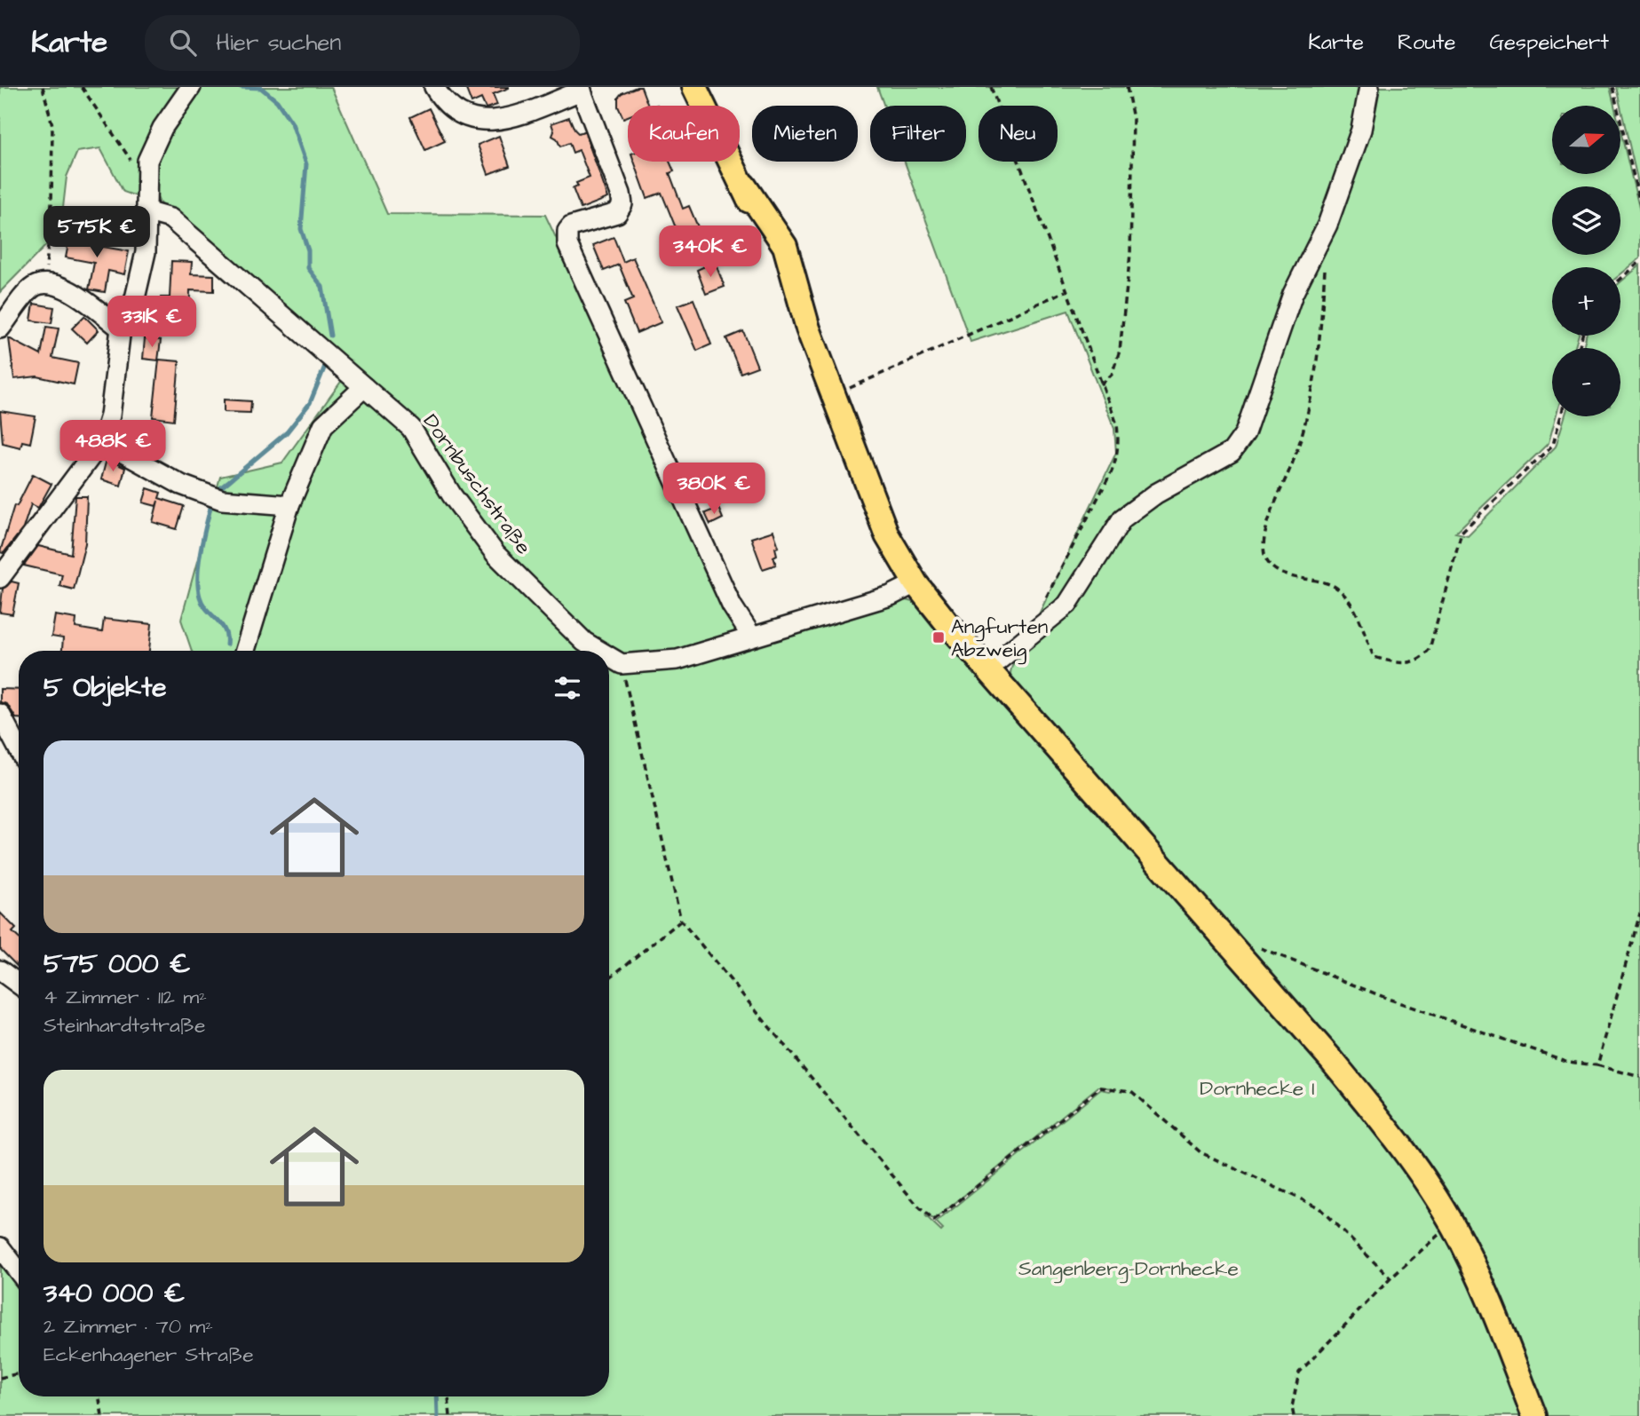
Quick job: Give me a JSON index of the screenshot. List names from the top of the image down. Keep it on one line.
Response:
{"streets":{"street":["Dornbuschstraße"]},"parks":["Dornhecke I","Sangenberg-Dornhecke"],"places":{"transit":["Angfurten Abzweig"]},"north":"right","page":{"header":"Karte","search":"Hier suchen","nav":["Karte","Route","Gespeichert"],"map_buttons":["+","−"],"chip":["Kaufen","Mieten","Filter","Neu"],"price":["575K €","340K €","331K €","488K €","380K €"],"heading":"5 Objekte","list":[{"name":"575 000 €","note":"4 Zimmer · 112 m² · Steinhardtstraße"},{"name":"340 000 €","note":"2 Zimmer · 70 m² · Eckenhagener Straße"}]}}
